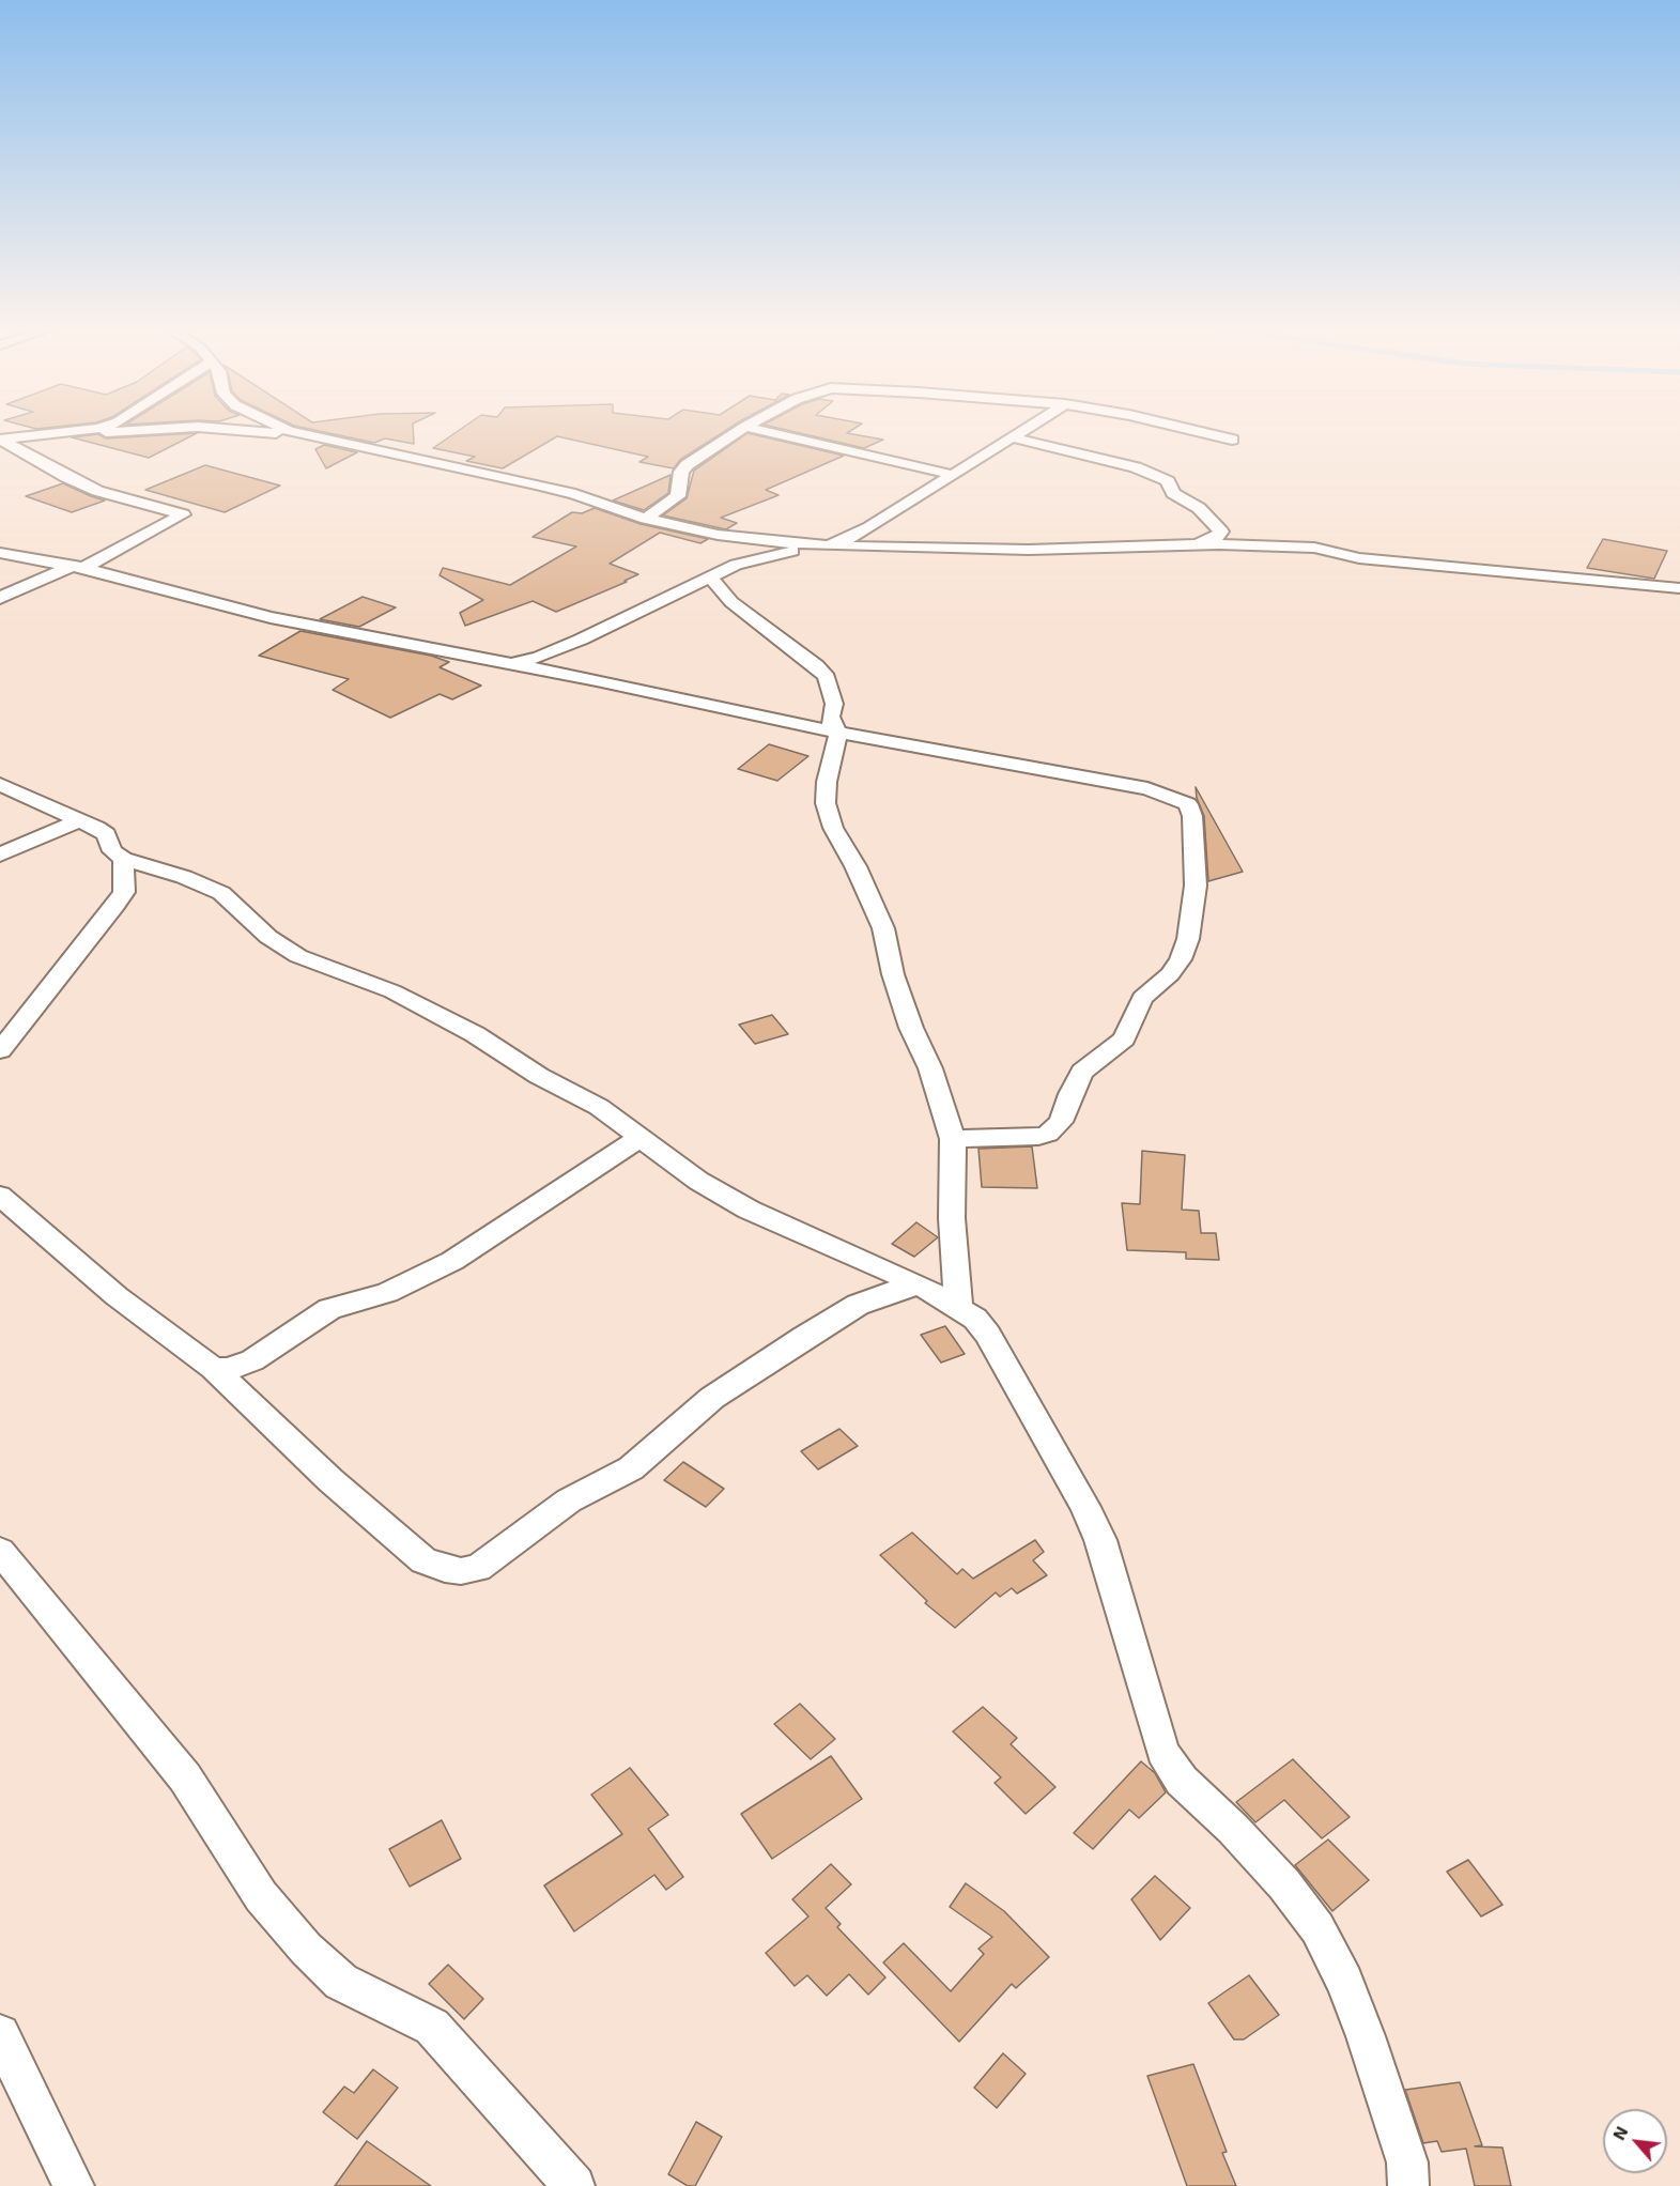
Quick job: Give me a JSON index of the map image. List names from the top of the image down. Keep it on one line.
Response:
{"north":"top left"}
